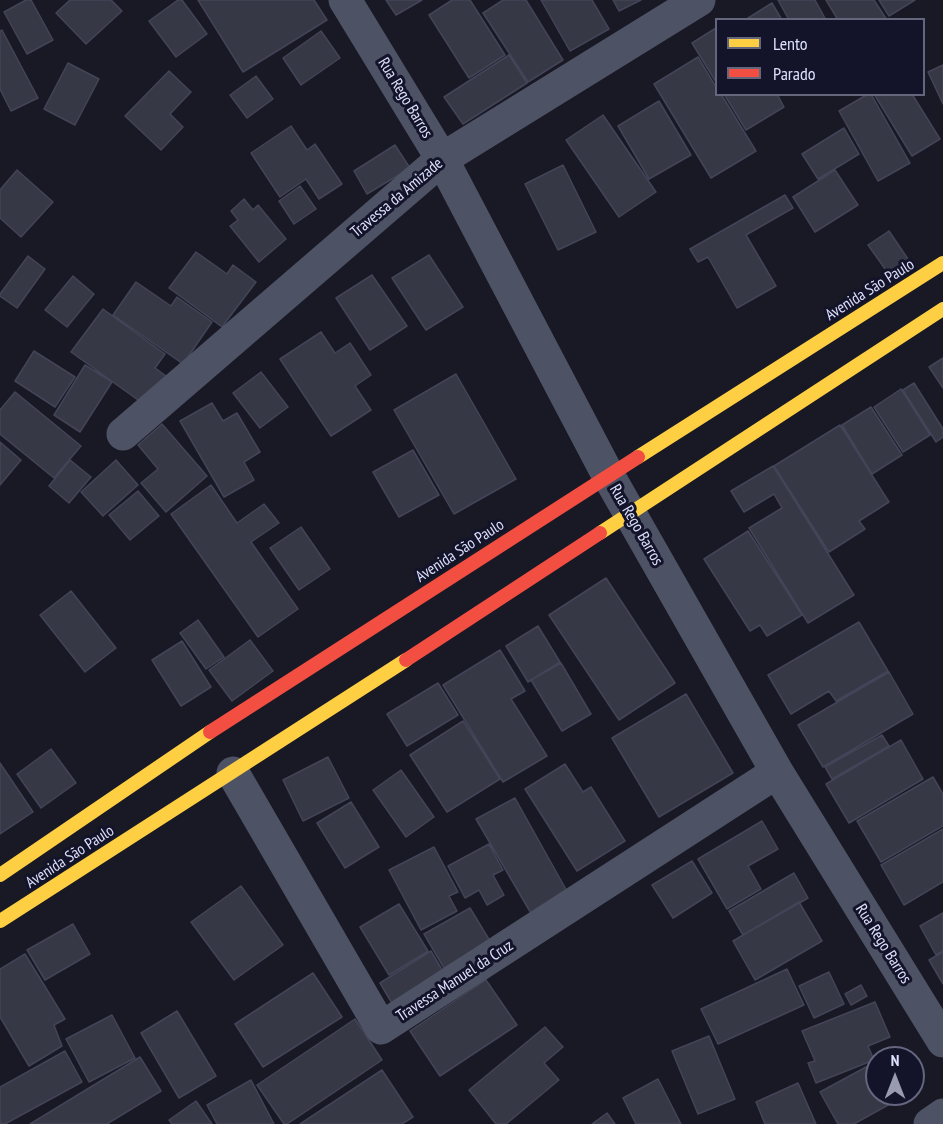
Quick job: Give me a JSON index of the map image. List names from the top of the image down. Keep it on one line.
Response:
{"streets":{"street":["Rua Rego Barros","Travessa da Amizade","Avenida São Paulo","Travessa Manuel da Cruz"]},"crossings":[["Rua Rego Barros","Travessa da Amizade"],["Rua Rego Barros","Avenida São Paulo"],["Rua Rego Barros","Travessa Manuel da Cruz"],["Avenida São Paulo","Travessa Manuel da Cruz"]],"legend":["Lento","Parado"],"north":"top"}
